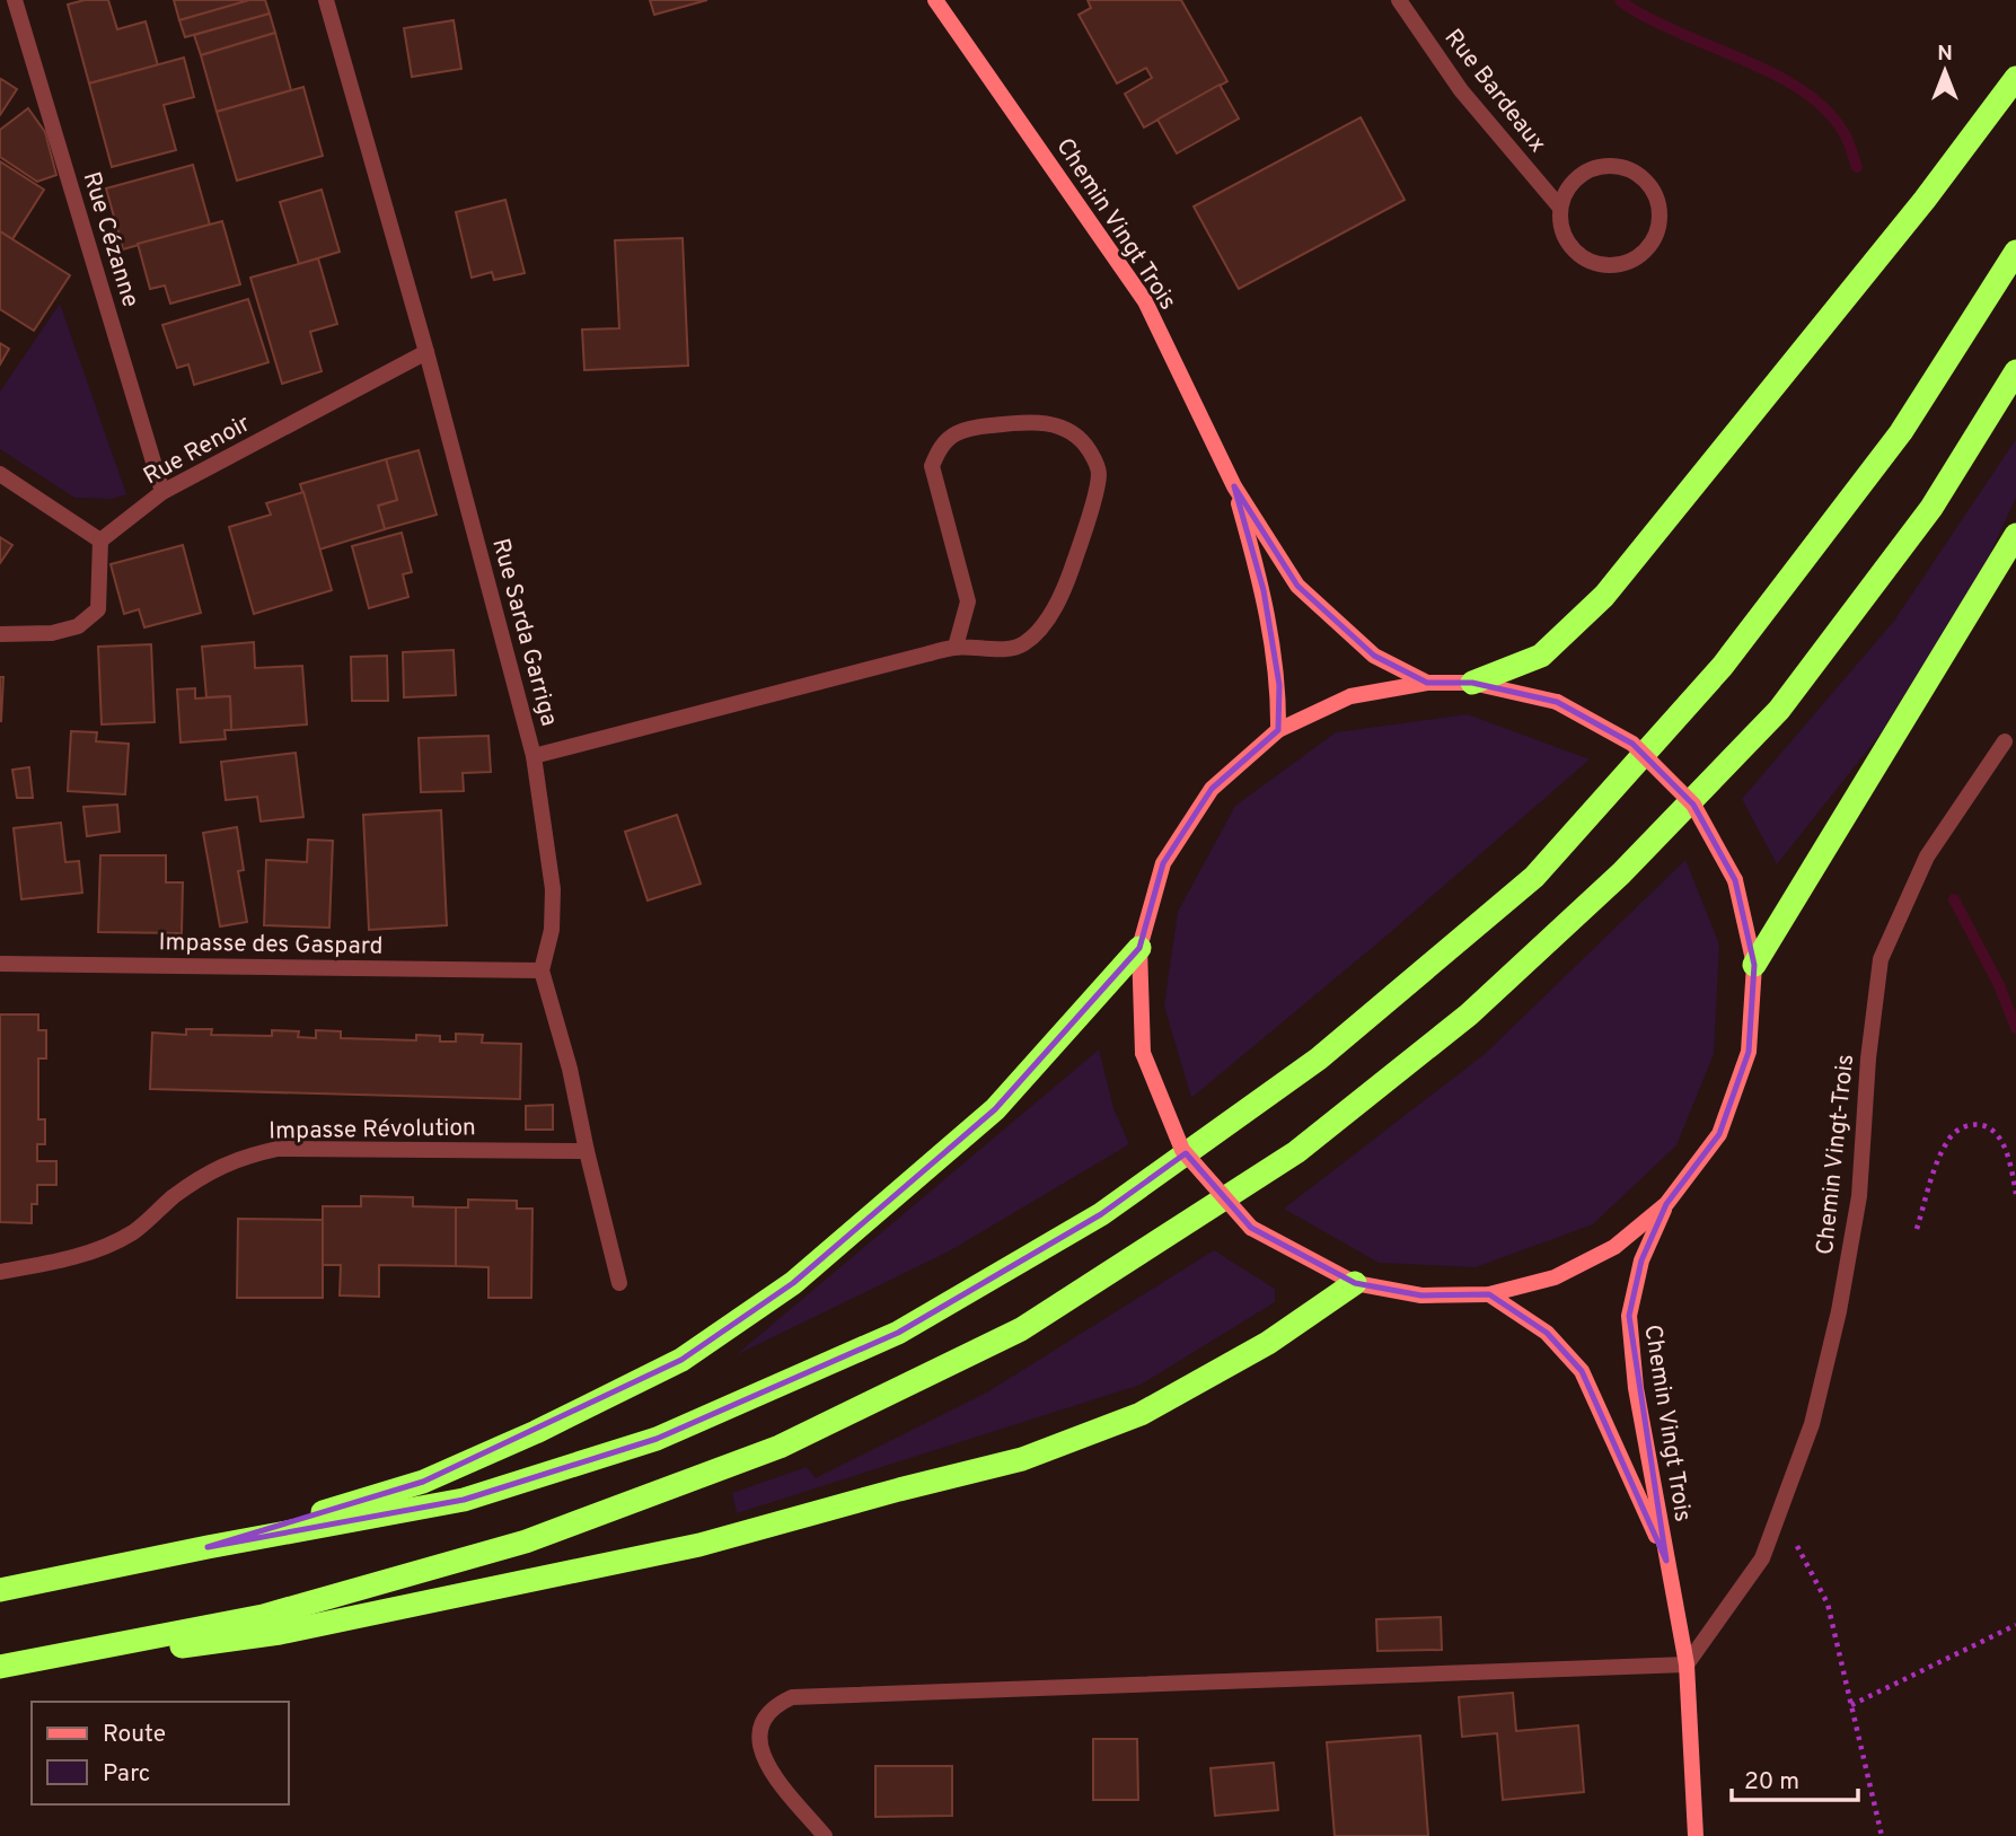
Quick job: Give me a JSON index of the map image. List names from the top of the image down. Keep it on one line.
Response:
{"streets":{"main road":["Chemin Vingt Trois"],"street":["Rue Bardeaux","Rue Cézanne","Rue Renoir","Rue Sarda Garriga","Impasse des Gaspard","Impasse Révolution","Chemin Vingt-Trois"]},"crossings":[["Chemin Vingt Trois","Chemin Vingt-Trois"],["Rue Cézanne","Rue Renoir"],["Rue Renoir","Rue Sarda Garriga"],["Rue Sarda Garriga","Impasse des Gaspard"]],"legend":["Route","Parc"],"scale_bar":"20 m","north":"top"}
